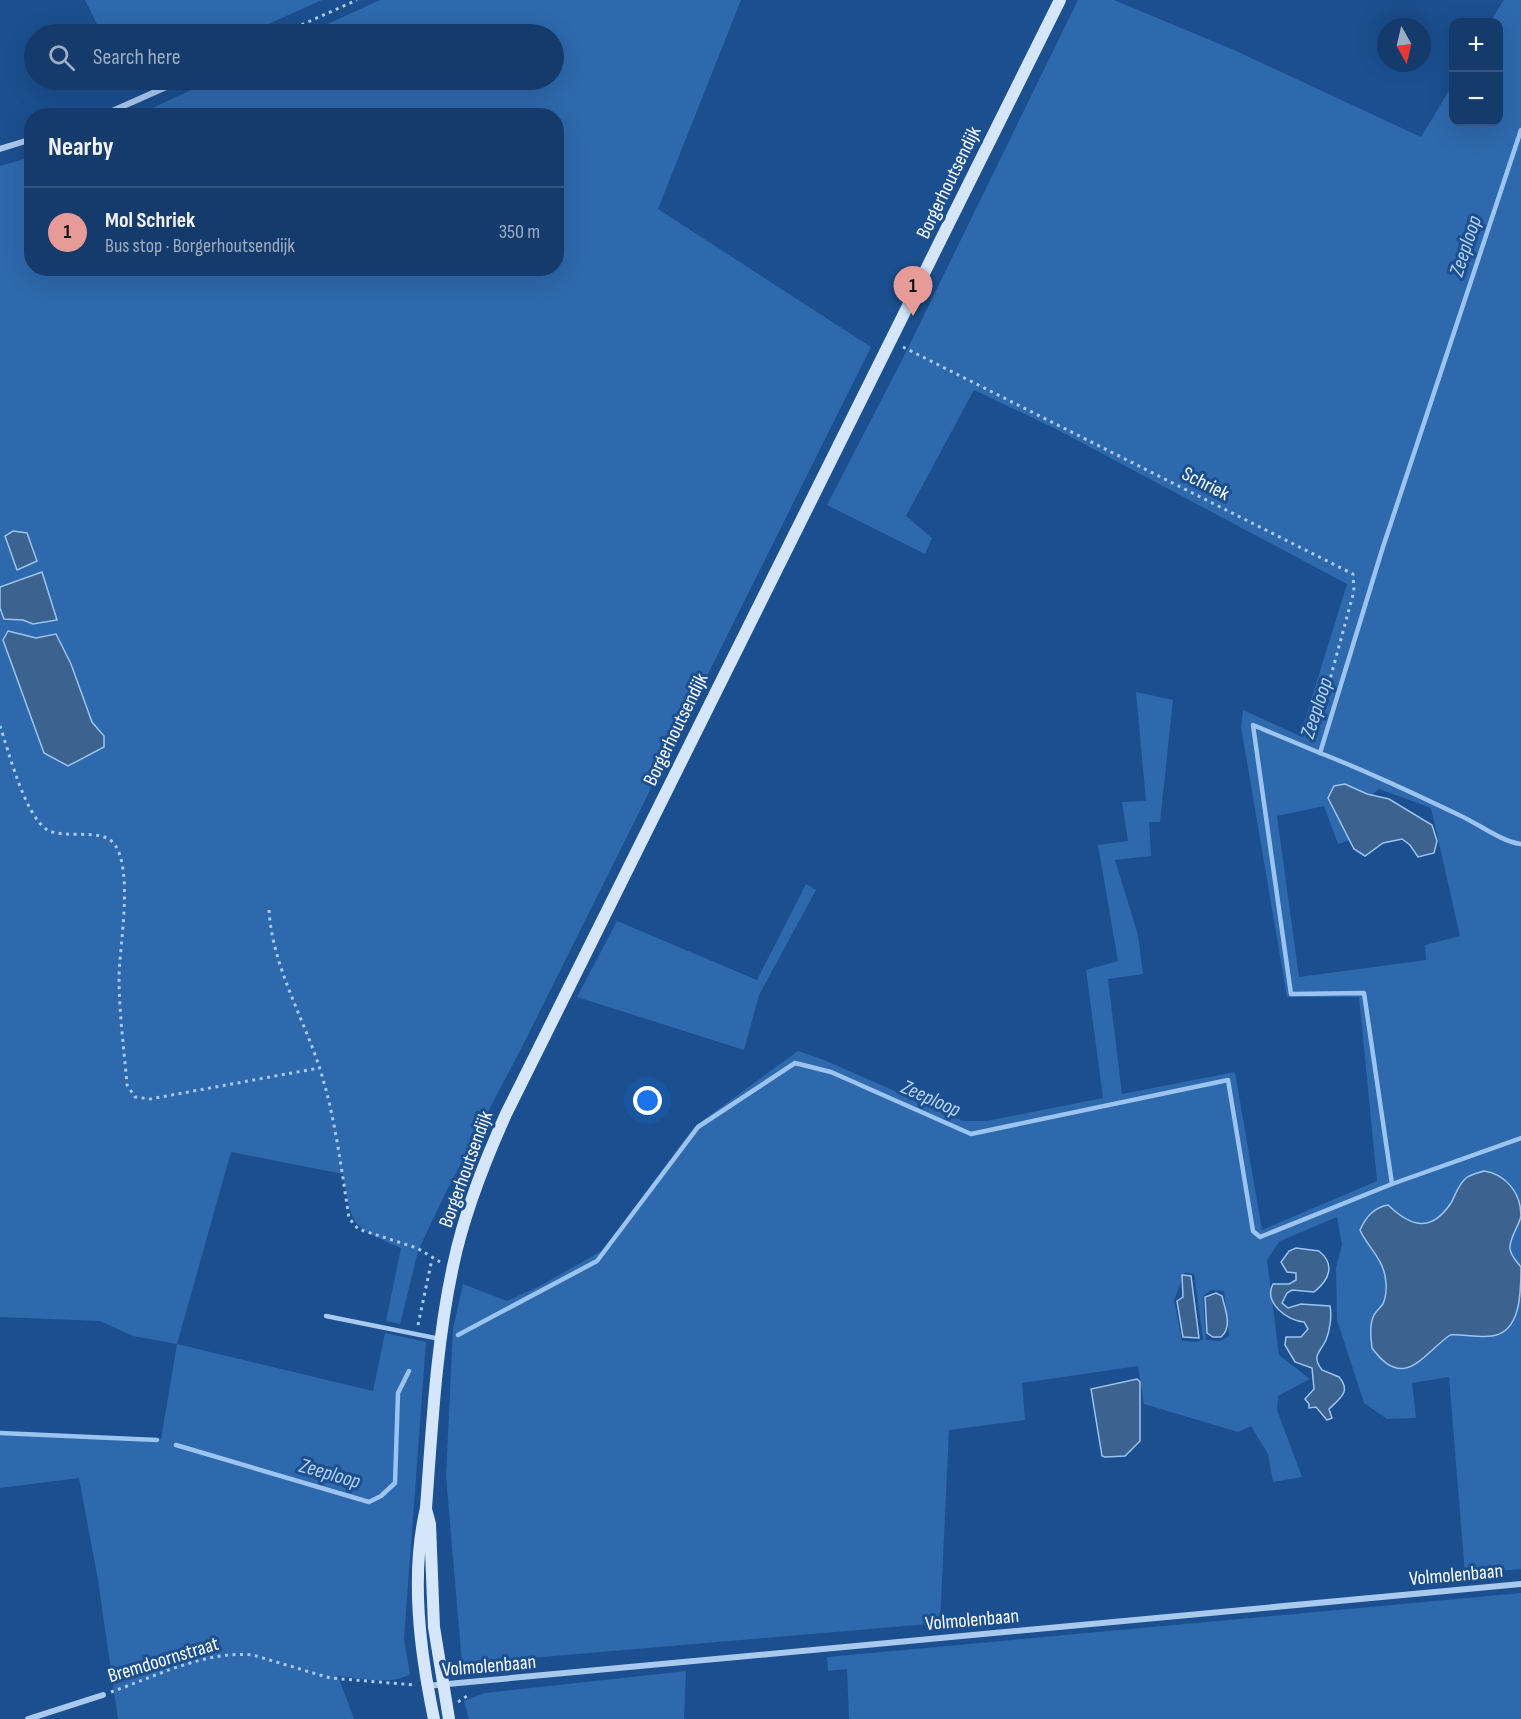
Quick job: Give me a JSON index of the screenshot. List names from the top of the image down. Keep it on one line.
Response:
{"streets":{"main road":["Borgerhoutsendijk"],"street":["Volmolenbaan","Bremdoornstraat"],"path":["Schriek"]},"crossings":[["Borgerhoutsendijk","Schriek"],["Borgerhoutsendijk","Volmolenbaan"],["Borgerhoutsendijk","Bremdoornstraat"],["Volmolenbaan","Bremdoornstraat"]],"water":["Zeeploop"],"north":"bottom","page":{"map_buttons":["+","−"],"search":"Search here","heading":"Nearby","list":[{"mark":"1","name":"Mol Schriek","note":"Bus stop · Borgerhoutsendijk","value":"350 m"}],"pins":"1"}}
